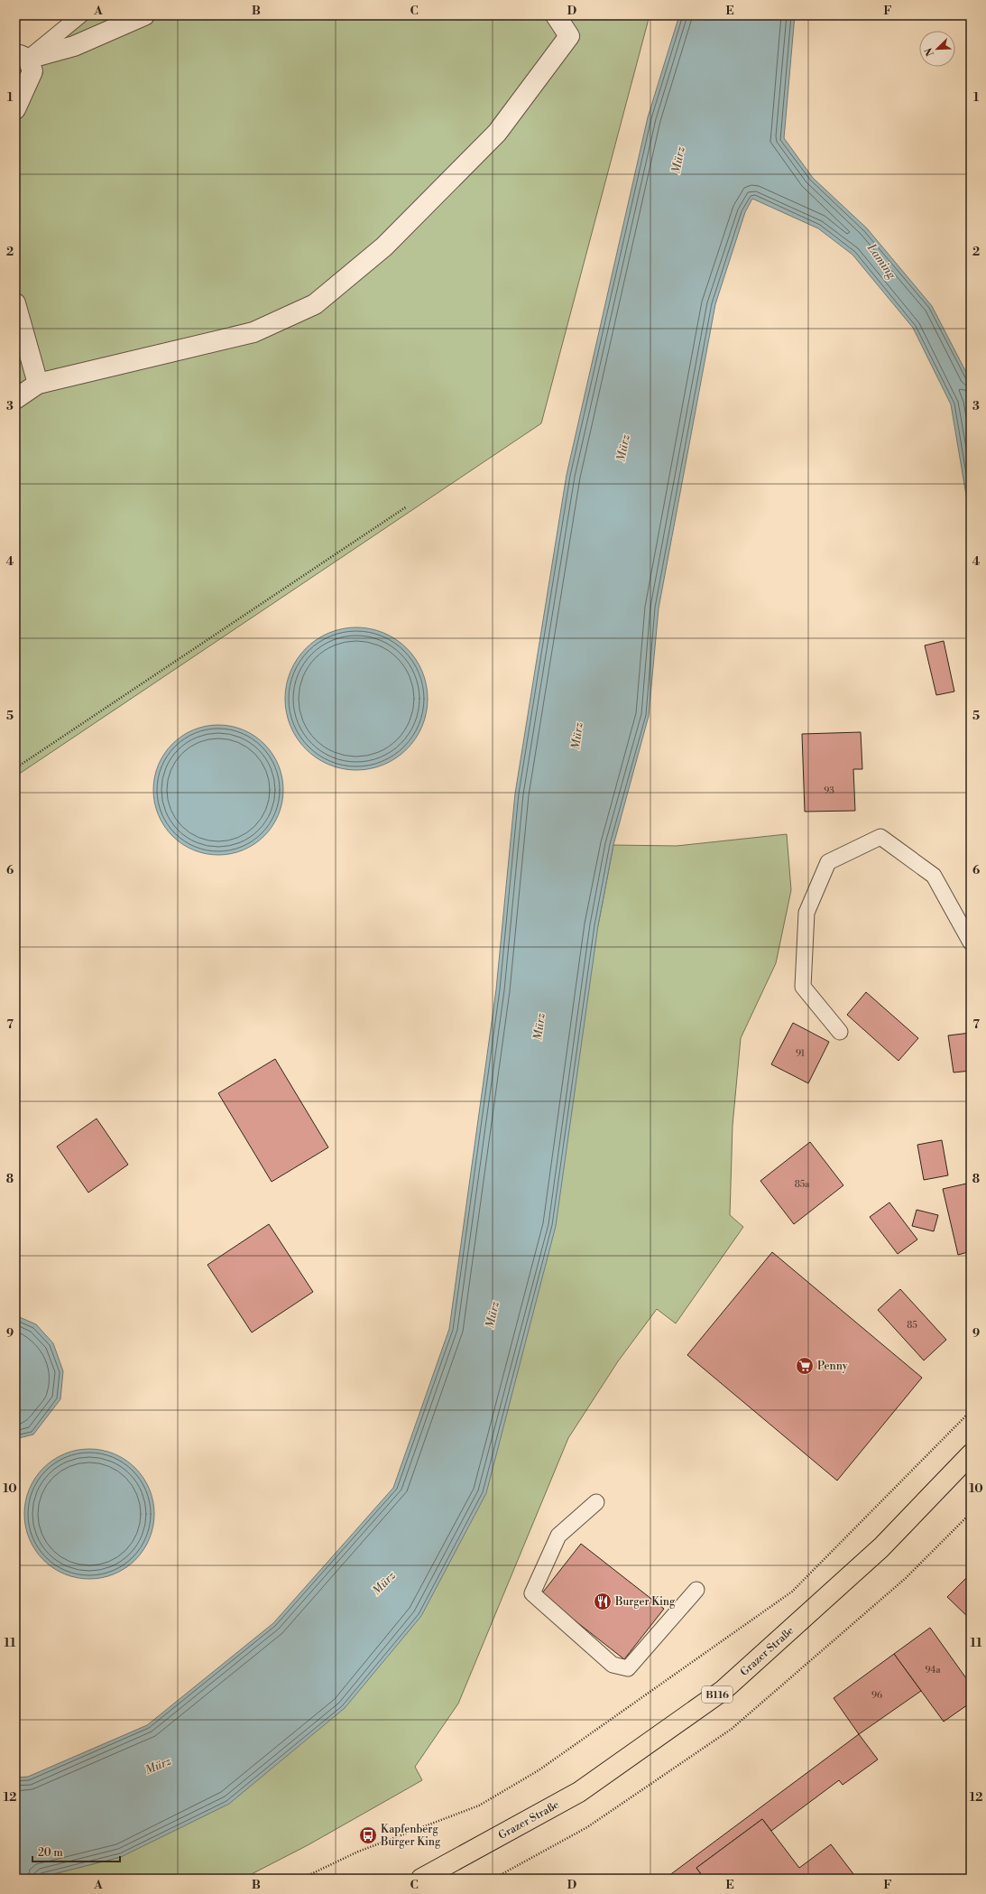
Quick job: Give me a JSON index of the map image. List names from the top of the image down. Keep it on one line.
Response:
{"streets":{"main road":["Grazer Straße","B116"]},"water":["Mürz","Laming"],"places":{"supermarket":["Penny"],"restaurant":["Burger King"],"bus stop":["Kapfenberg Burger King"]},"house_numbers":["93","91","85a","85","94a","96"],"scale_bar":"20 m","north":"bottom left","grid":{"columns":["A","B","C","D","E","F"],"rows":["1","2","3","4","5","6","7","8","9","10","11","12"]}}
